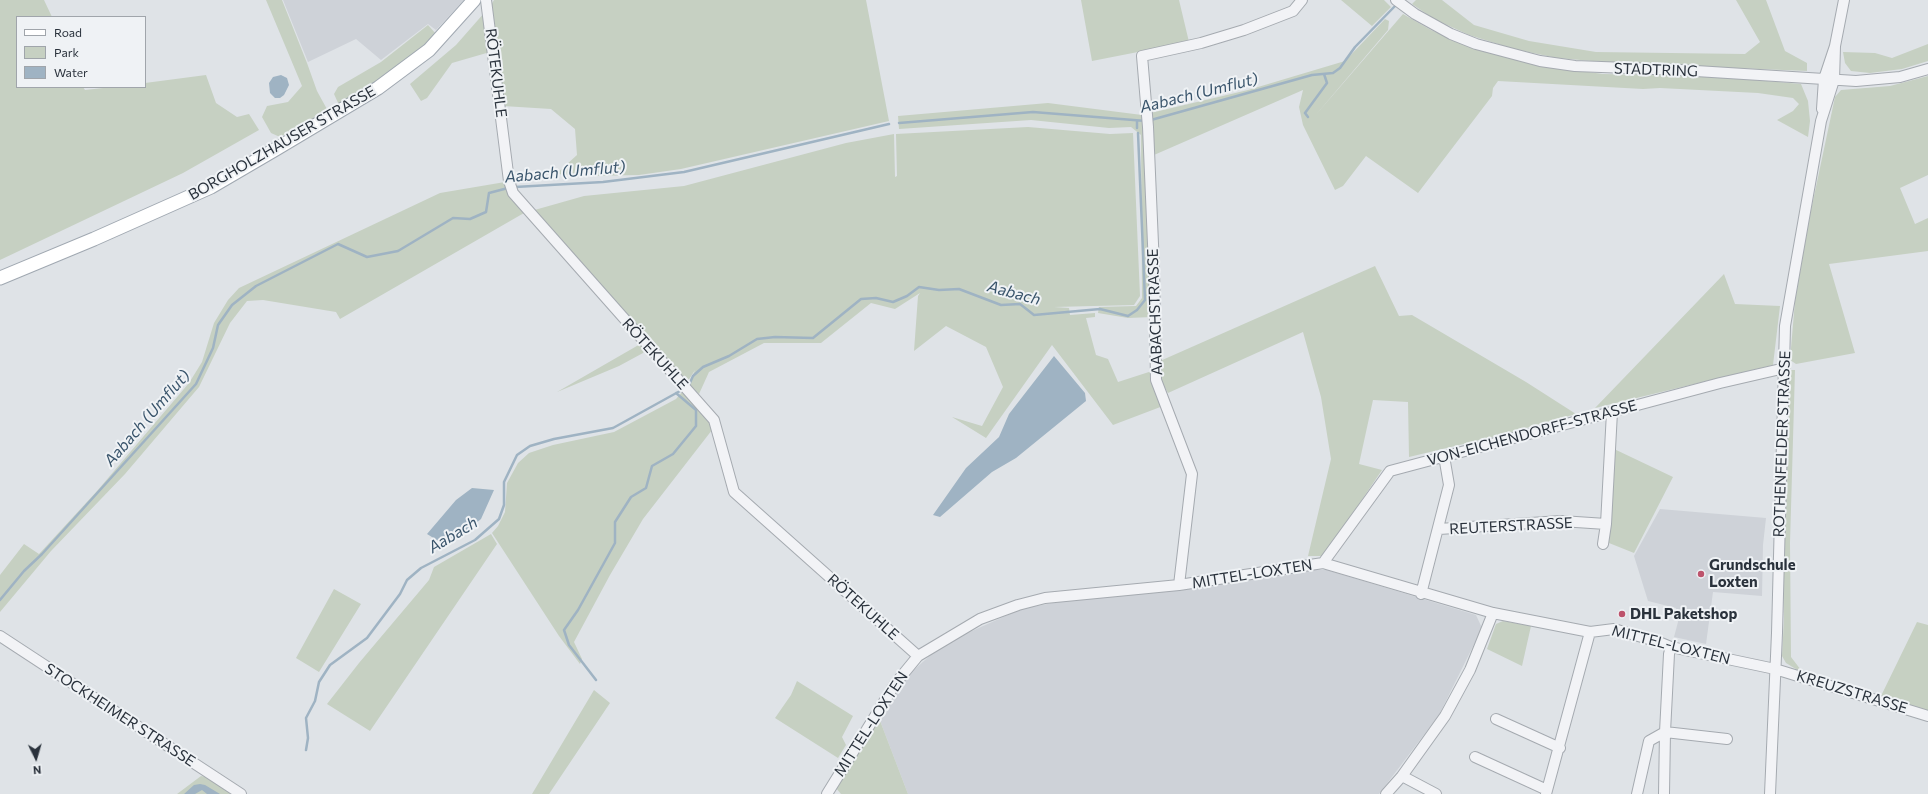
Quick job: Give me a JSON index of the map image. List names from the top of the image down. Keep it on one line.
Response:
{"streets":{"main road":["BORGHOLZHAUSER STRASSE"],"street":["STADTRING","RÖTEKUHLE","AABACHSTRASSE","VON-EICHENDORFF-STRASSE","ROTHENFELDER STRASSE","REUTERSTRASSE","MITTEL-LOXTEN","KREUZSTRASSE","STOCKHEIMER STRASSE"]},"crossings":[["STADTRING","ROTHENFELDER STRASSE"],["RÖTEKUHLE","MITTEL-LOXTEN"],["AABACHSTRASSE","MITTEL-LOXTEN"],["VON-EICHENDORFF-STRASSE","ROTHENFELDER STRASSE"],["VON-EICHENDORFF-STRASSE","MITTEL-LOXTEN"],["ROTHENFELDER STRASSE","MITTEL-LOXTEN"],["ROTHENFELDER STRASSE","KREUZSTRASSE"],["MITTEL-LOXTEN","KREUZSTRASSE"]],"water":["Aabach (Umflut)","Aabach"],"places":["Grundschule Loxten","DHL Paketshop"],"legend":["Road","Park","Water"],"north":"bottom"}
